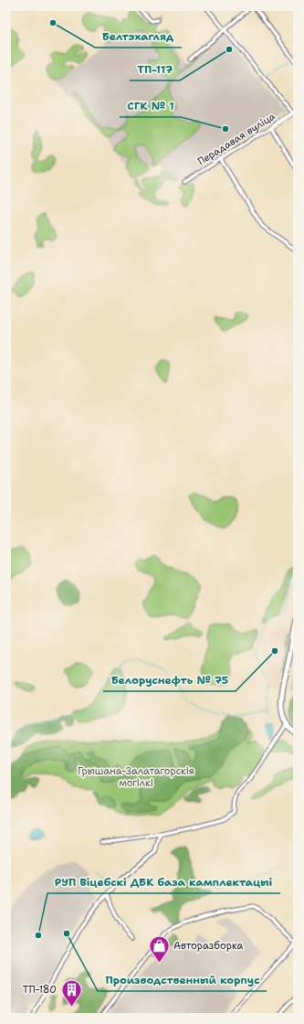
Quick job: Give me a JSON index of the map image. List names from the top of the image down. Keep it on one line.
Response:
{"streets":{"street":["Перадавая вуліца"]},"parks":["Грышана-Залатагорскія могілкі"],"places":{"other":["Белтэхагляд","ТП-117","СГК № 1","Белоруснефть № 75","Производственный корпус","РУП Віцебскі ДБК база камплектацыі"],"shop":["Авторазборка"],"building":["ТП-180"]}}
